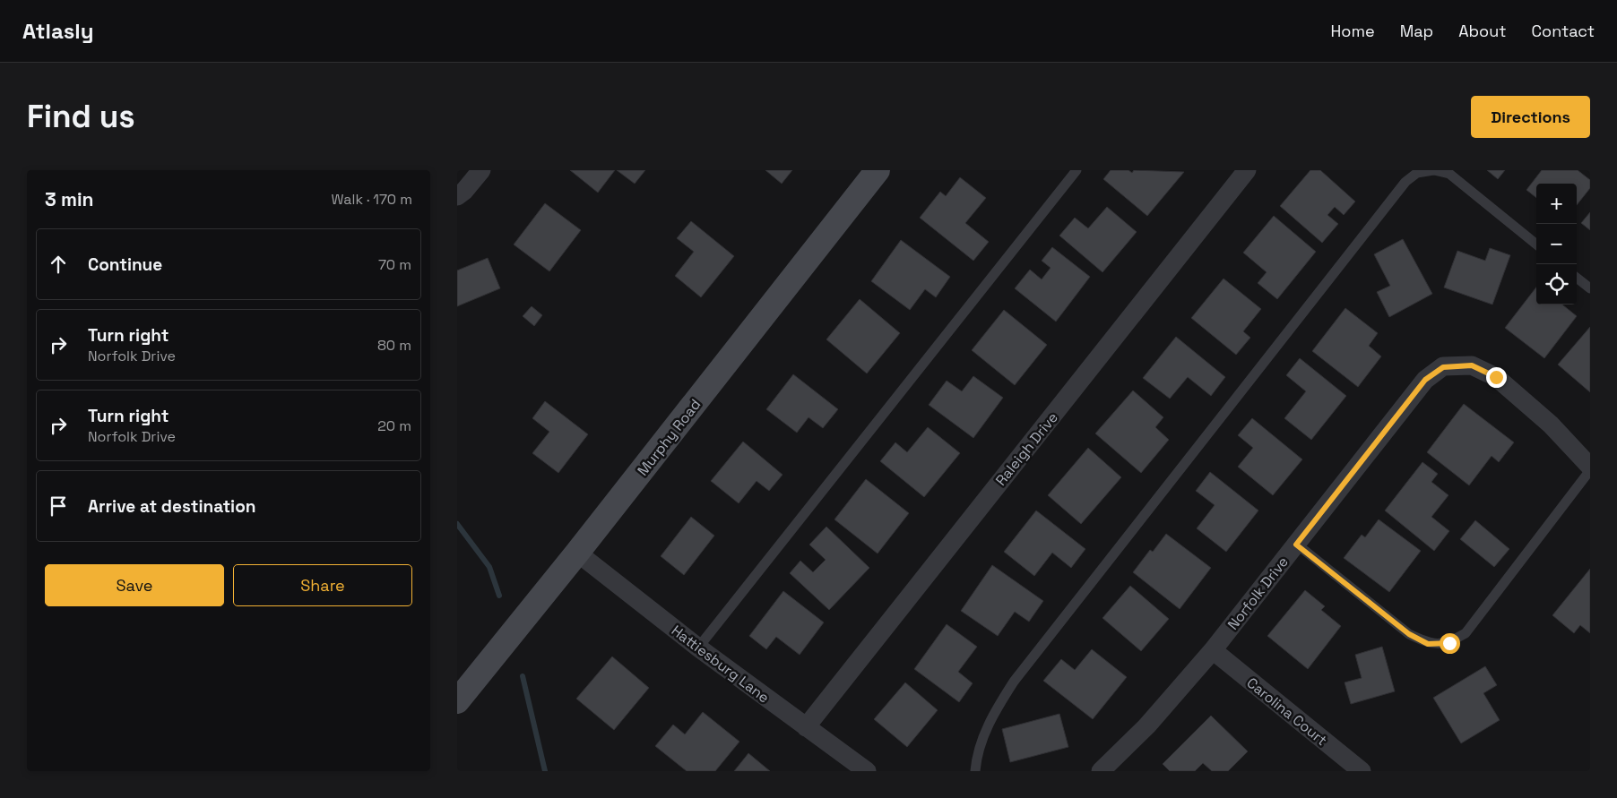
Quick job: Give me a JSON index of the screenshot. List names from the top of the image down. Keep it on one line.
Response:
{"streets":{"main road":["Murphy Road"],"street":["Raleigh Drive","Norfolk Drive","Hattiesburg Lane","Carolina Court"]},"crossings":[["Murphy Road","Hattiesburg Lane"],["Raleigh Drive","Hattiesburg Lane"],["Norfolk Drive","Carolina Court"]],"page":{"header":"Atlasly","nav":["Home","Map","About","Contact"],"buttons":["Directions",["Save","Share"]],"title":"Find us","heading":["3 min","Walk · 170 m"],"map_buttons":["+","−"],"list":[["Continue","70 m"],["Turn right","Norfolk Drive","80 m"],["Turn right","Norfolk Drive","20 m"],"Arrive at destination"]}}
